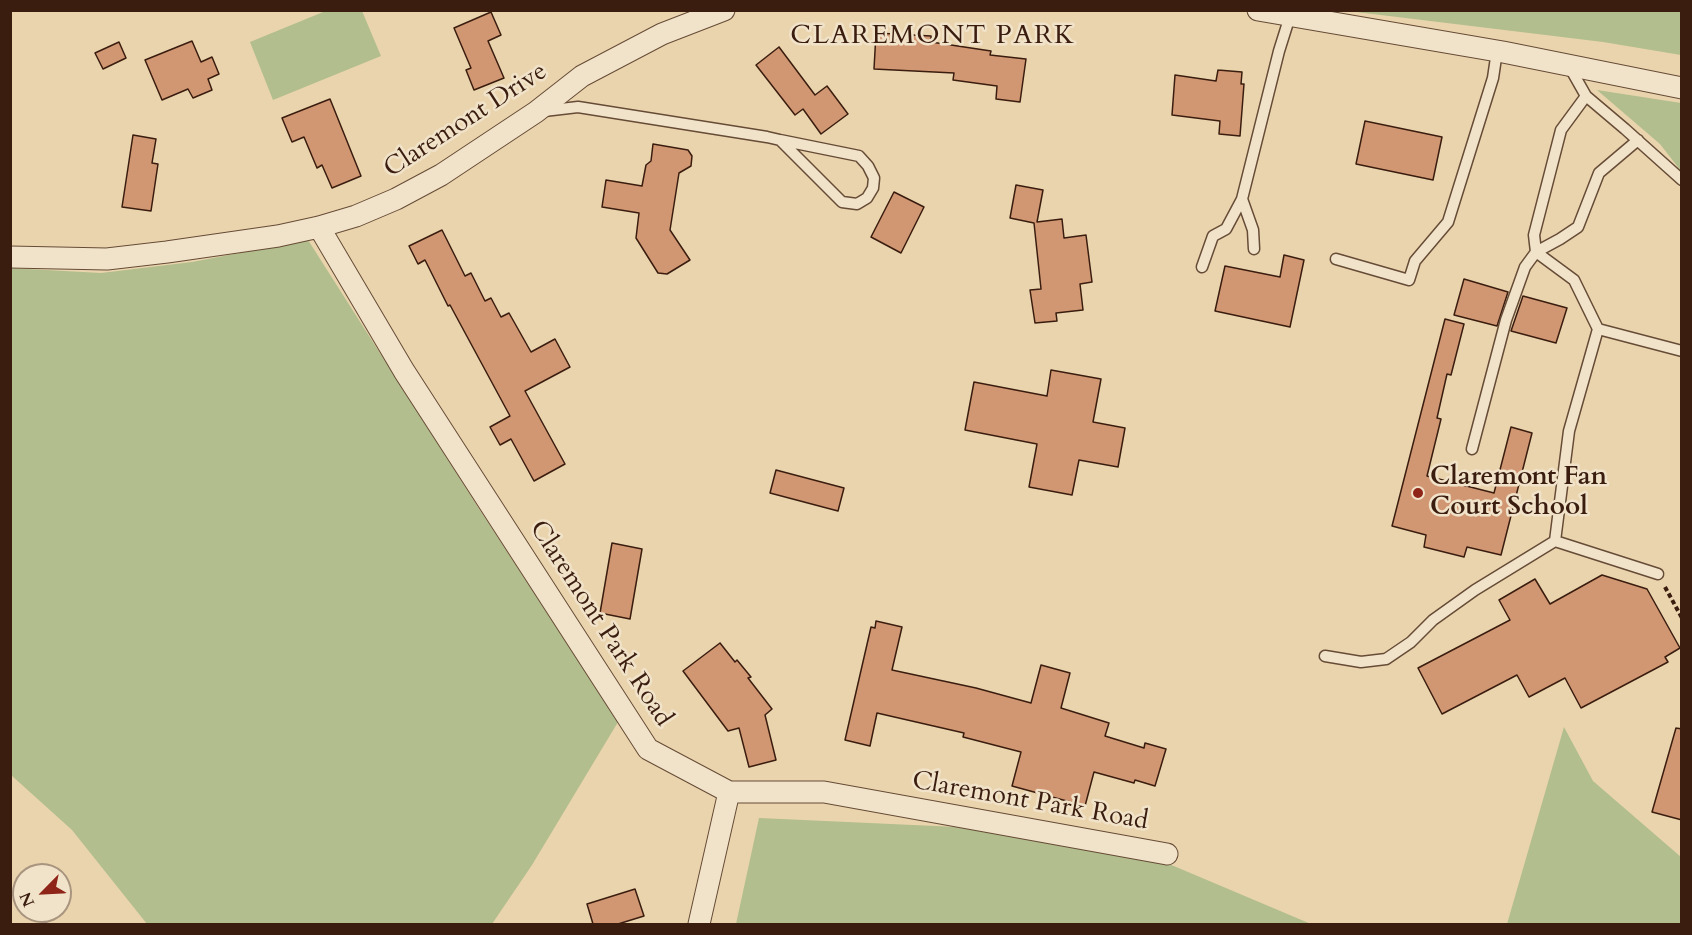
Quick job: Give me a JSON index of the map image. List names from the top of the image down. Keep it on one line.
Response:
{"streets":{"street":["Claremont Drive","Claremont Park Road"]},"crossings":[["Claremont Drive","Claremont Park Road"]],"districts":["CLAREMONT PARK"],"places":["Claremont Fan Court School"],"north":"bottom left"}
